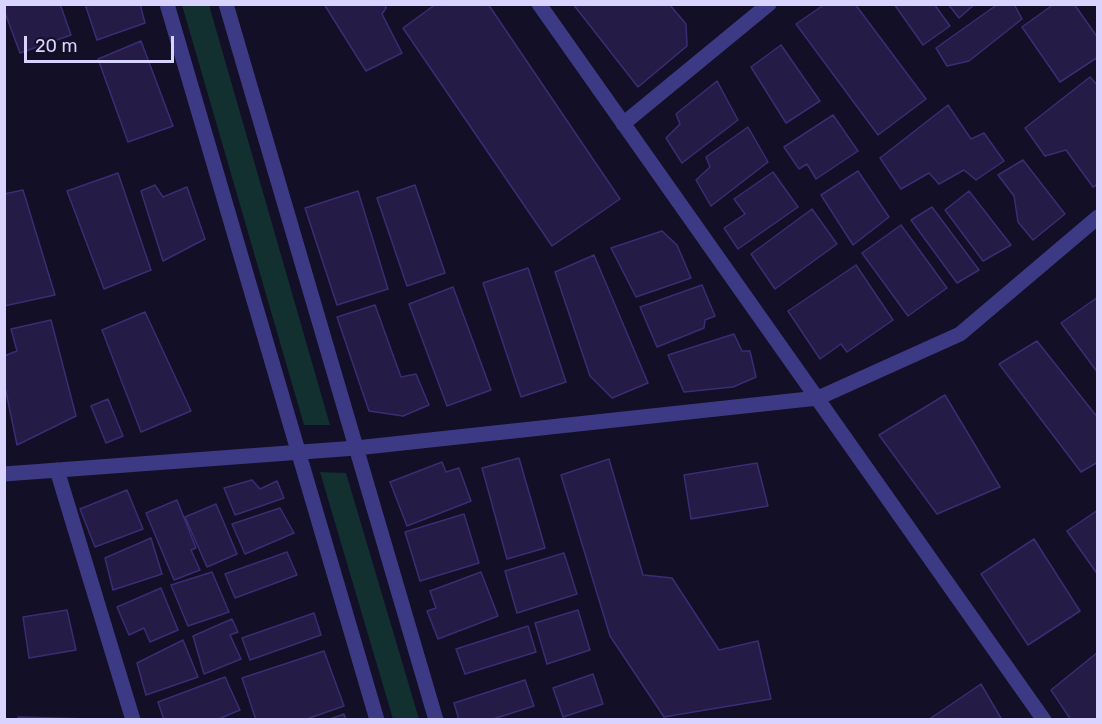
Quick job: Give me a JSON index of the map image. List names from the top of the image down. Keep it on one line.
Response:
{"scale_bar":"20 m"}
